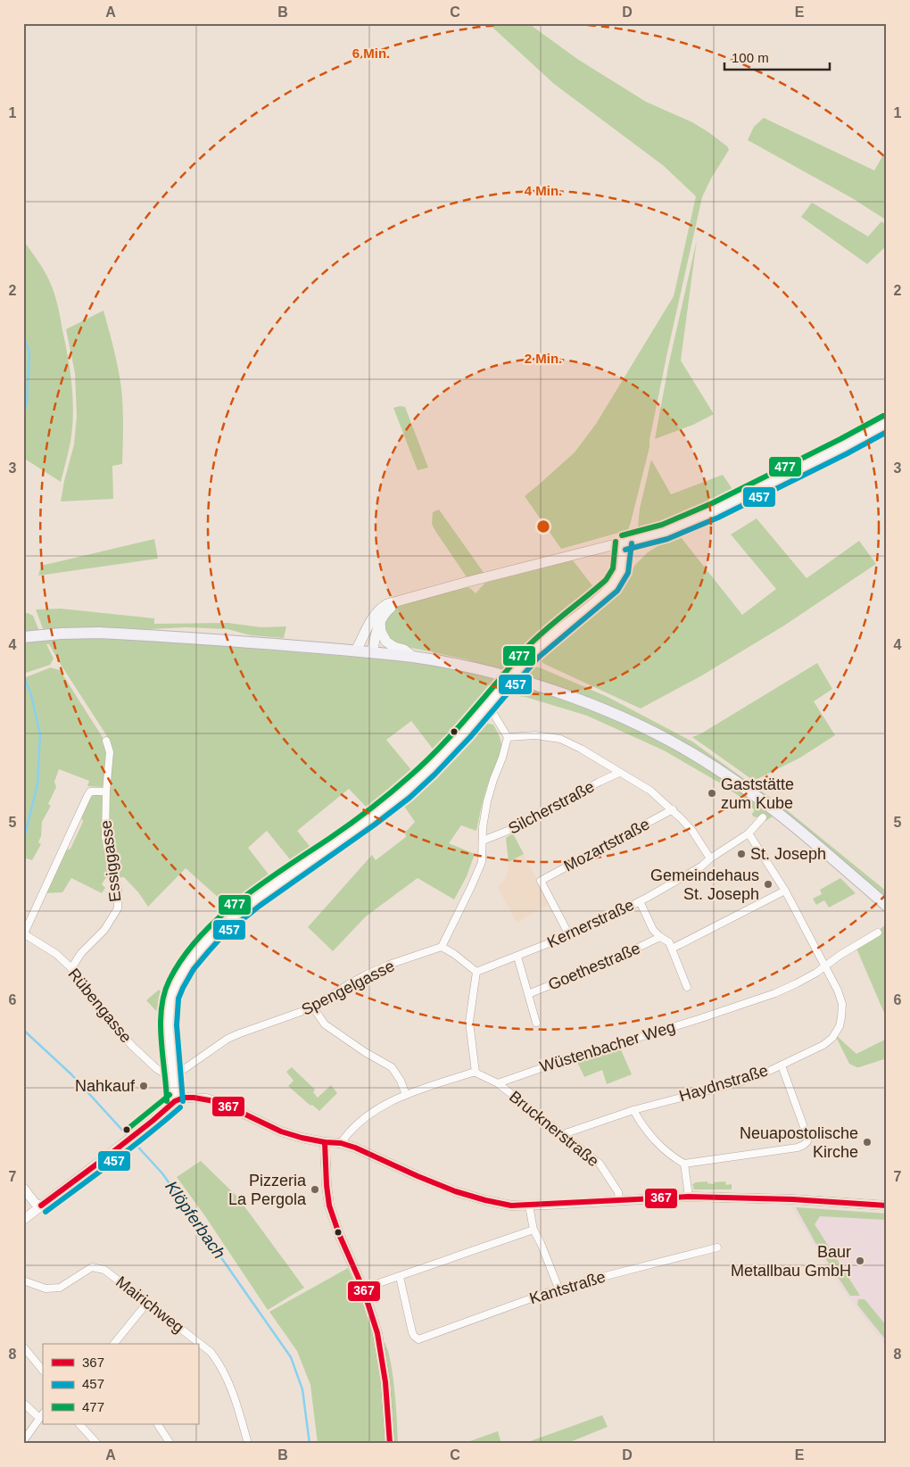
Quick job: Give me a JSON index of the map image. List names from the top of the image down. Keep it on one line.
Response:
{"streets":{"street":["Silcherstraße","Mozartstraße","Essiggasse","Kernerstraße","Goethestraße","Spengelgasse","Rübengasse","Wüstenbacher Weg","Haydnstraße","Brucknerstraße","Kantstraße","Mairichweg"]},"crossings":[["Mozartstraße","Kernerstraße"],["Essiggasse","Rübengasse"],["Kernerstraße","Haydnstraße"],["Spengelgasse","Rübengasse"],["Wüstenbacher Weg","Haydnstraße"],["Wüstenbacher Weg","Brucknerstraße"],["Haydnstraße","Brucknerstraße"]],"water":["Klöpferbach"],"places":["Gaststätte zum Kube","St. Joseph","Gemeindehaus St. Joseph","Nahkauf","Neuapostolische Kirche","Pizzeria La Pergola","Baur Metallbau GmbH"],"lines":["transit line 477","transit line 457","transit line 367"],"legend":["367","457","477"],"scale_bar":"100 m","grid":{"columns":["A","B","C","D","E"],"rows":["1","2","3","4","5","6","7","8"]},"rings":["6 Min.","4 Min.","2 Min."]}
